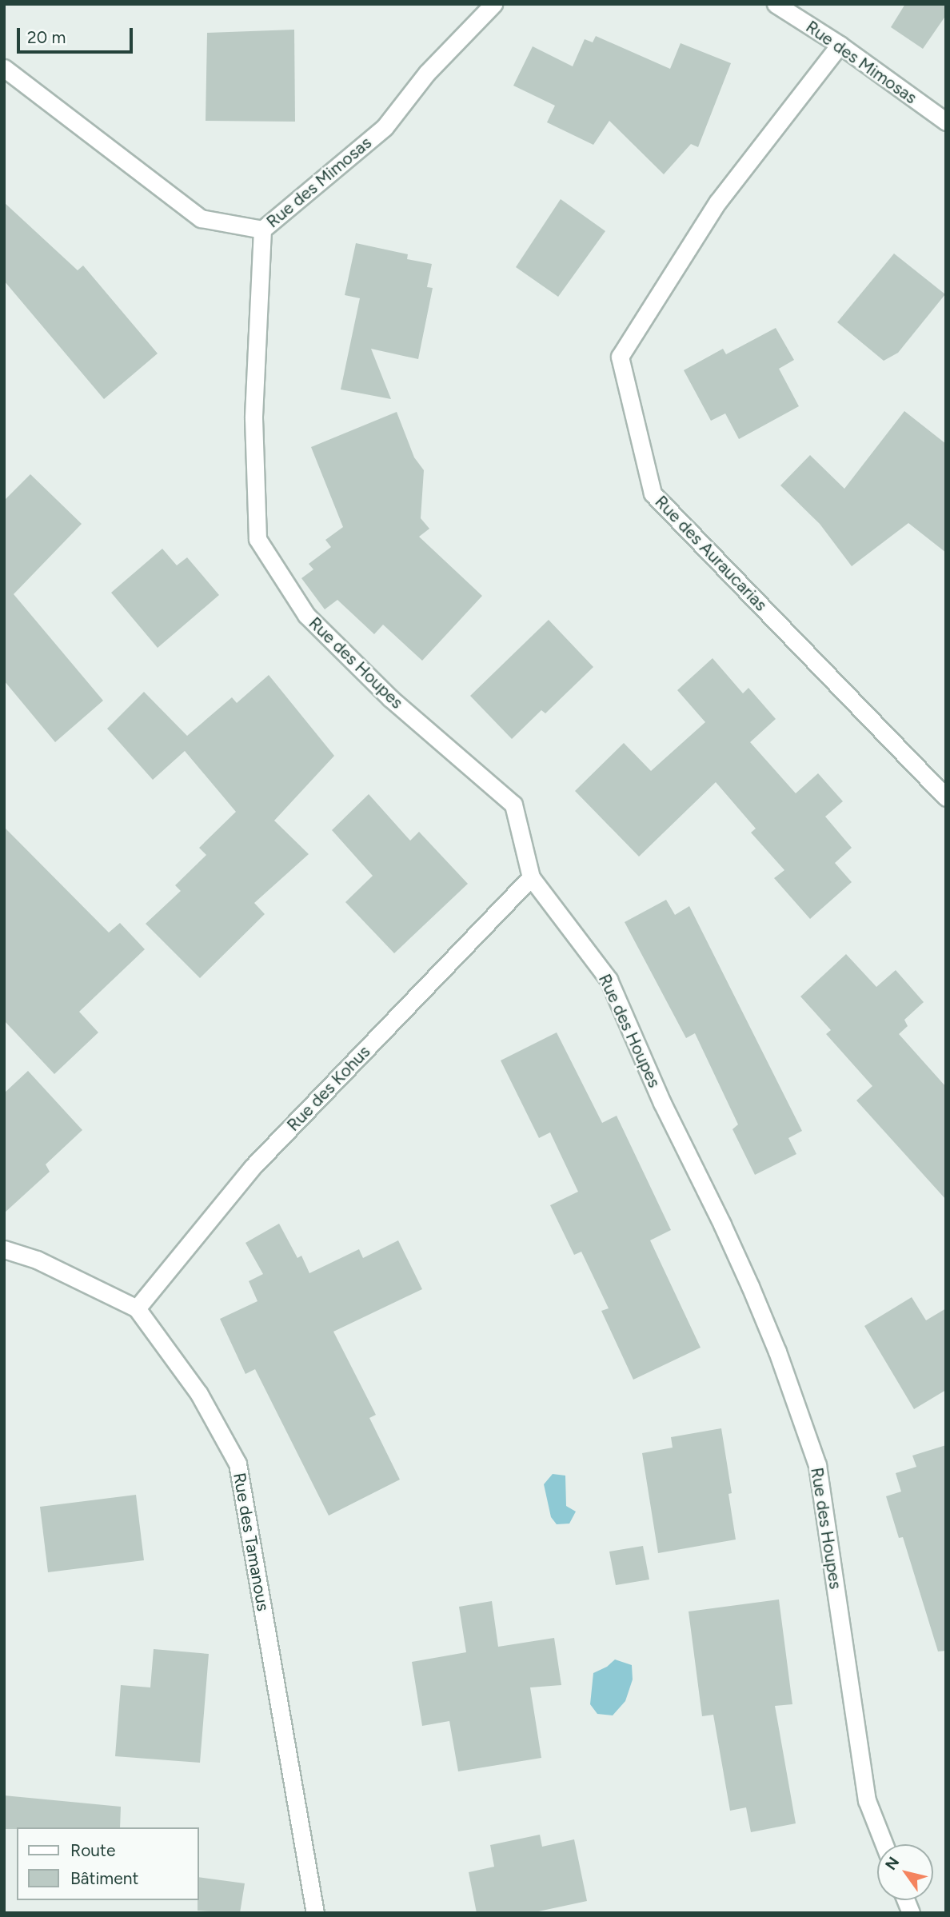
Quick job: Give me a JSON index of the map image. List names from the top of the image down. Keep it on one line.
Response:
{"streets":{"street":["Rue des Mimosas","Rue des Auraucarias","Rue des Houpes","Rue des Kohus","Rue des Tamanous"]},"crossings":[["Rue des Mimosas","Rue des Auraucarias"],["Rue des Mimosas","Rue des Houpes"],["Rue des Houpes","Rue des Kohus"],["Rue des Kohus","Rue des Tamanous"]],"legend":["Route","Bâtiment"],"scale_bar":"20 m","north":"top left"}
